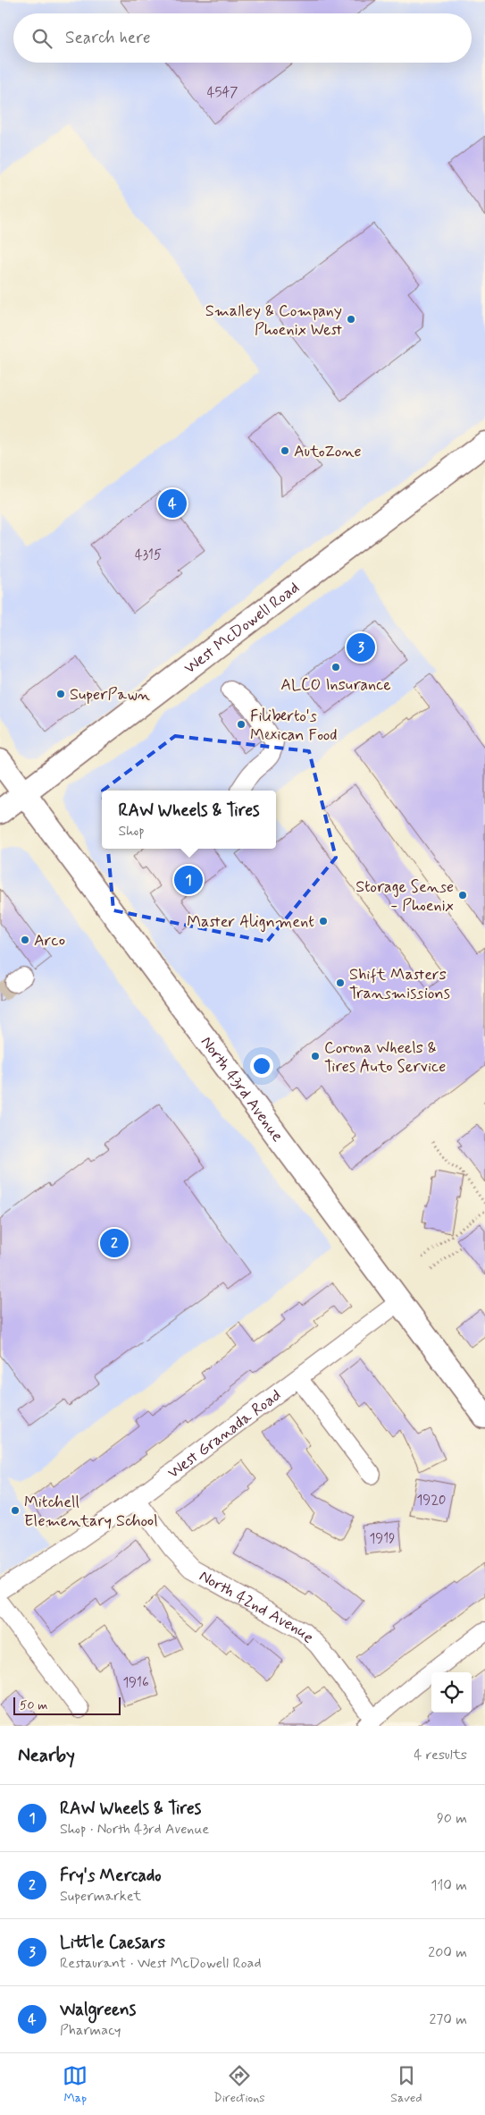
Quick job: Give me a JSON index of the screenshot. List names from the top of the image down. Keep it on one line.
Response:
{"streets":{"main road":["West McDowell Road","North 43rd Avenue"],"street":["West Granada Road","North 42nd Avenue"]},"crossings":[["West McDowell Road","North 43rd Avenue"],["North 43rd Avenue","West Granada Road"],["West Granada Road","North 42nd Avenue"]],"places":["Smalley & Company Phoenix West","AutoZone","ALCO Insurance","SuperPawn","Filiberto's Mexican Food","Storage Sense - Phoenix","Master Alignment","Arco","Shift Masters Transmissions","Corona Wheels & Tires Auto Service","Mitchell Elementary School"],"house_numbers":["4547","4315","1920","1919","1916"],"scale_bar":"50 m","page":{"search":"Search here","pins":["4","3","1","2"],"popup":["RAW Wheels & Tires","Shop"],"scale":"50 m","heading":["Nearby","4 results"],"list":[{"mark":"1","name":"RAW Wheels & Tires","note":"Shop · North 43rd Avenue","value":"90 m"},{"mark":"2","name":"Fry's Mercado","note":"Supermarket","value":"110 m"},{"mark":"3","name":"Little Caesars","note":"Restaurant · West McDowell Road","value":"200 m"},{"mark":"4","name":"Walgreens","note":"Pharmacy","value":"270 m"}],"nav":["Map","Directions","Saved"]}}
